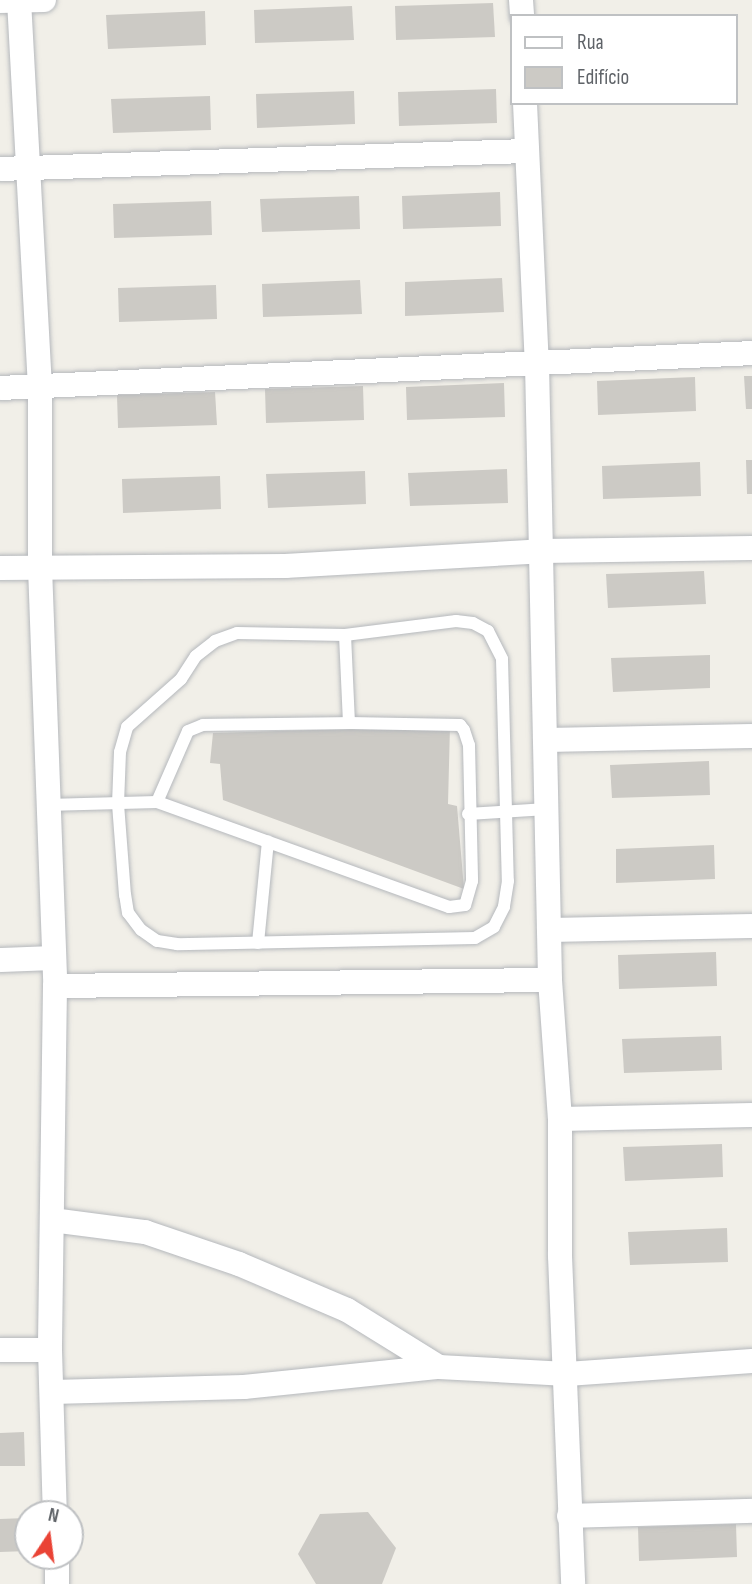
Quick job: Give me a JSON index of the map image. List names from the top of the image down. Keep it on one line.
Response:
{"legend":["Rua","Edifício"],"north":"top"}
